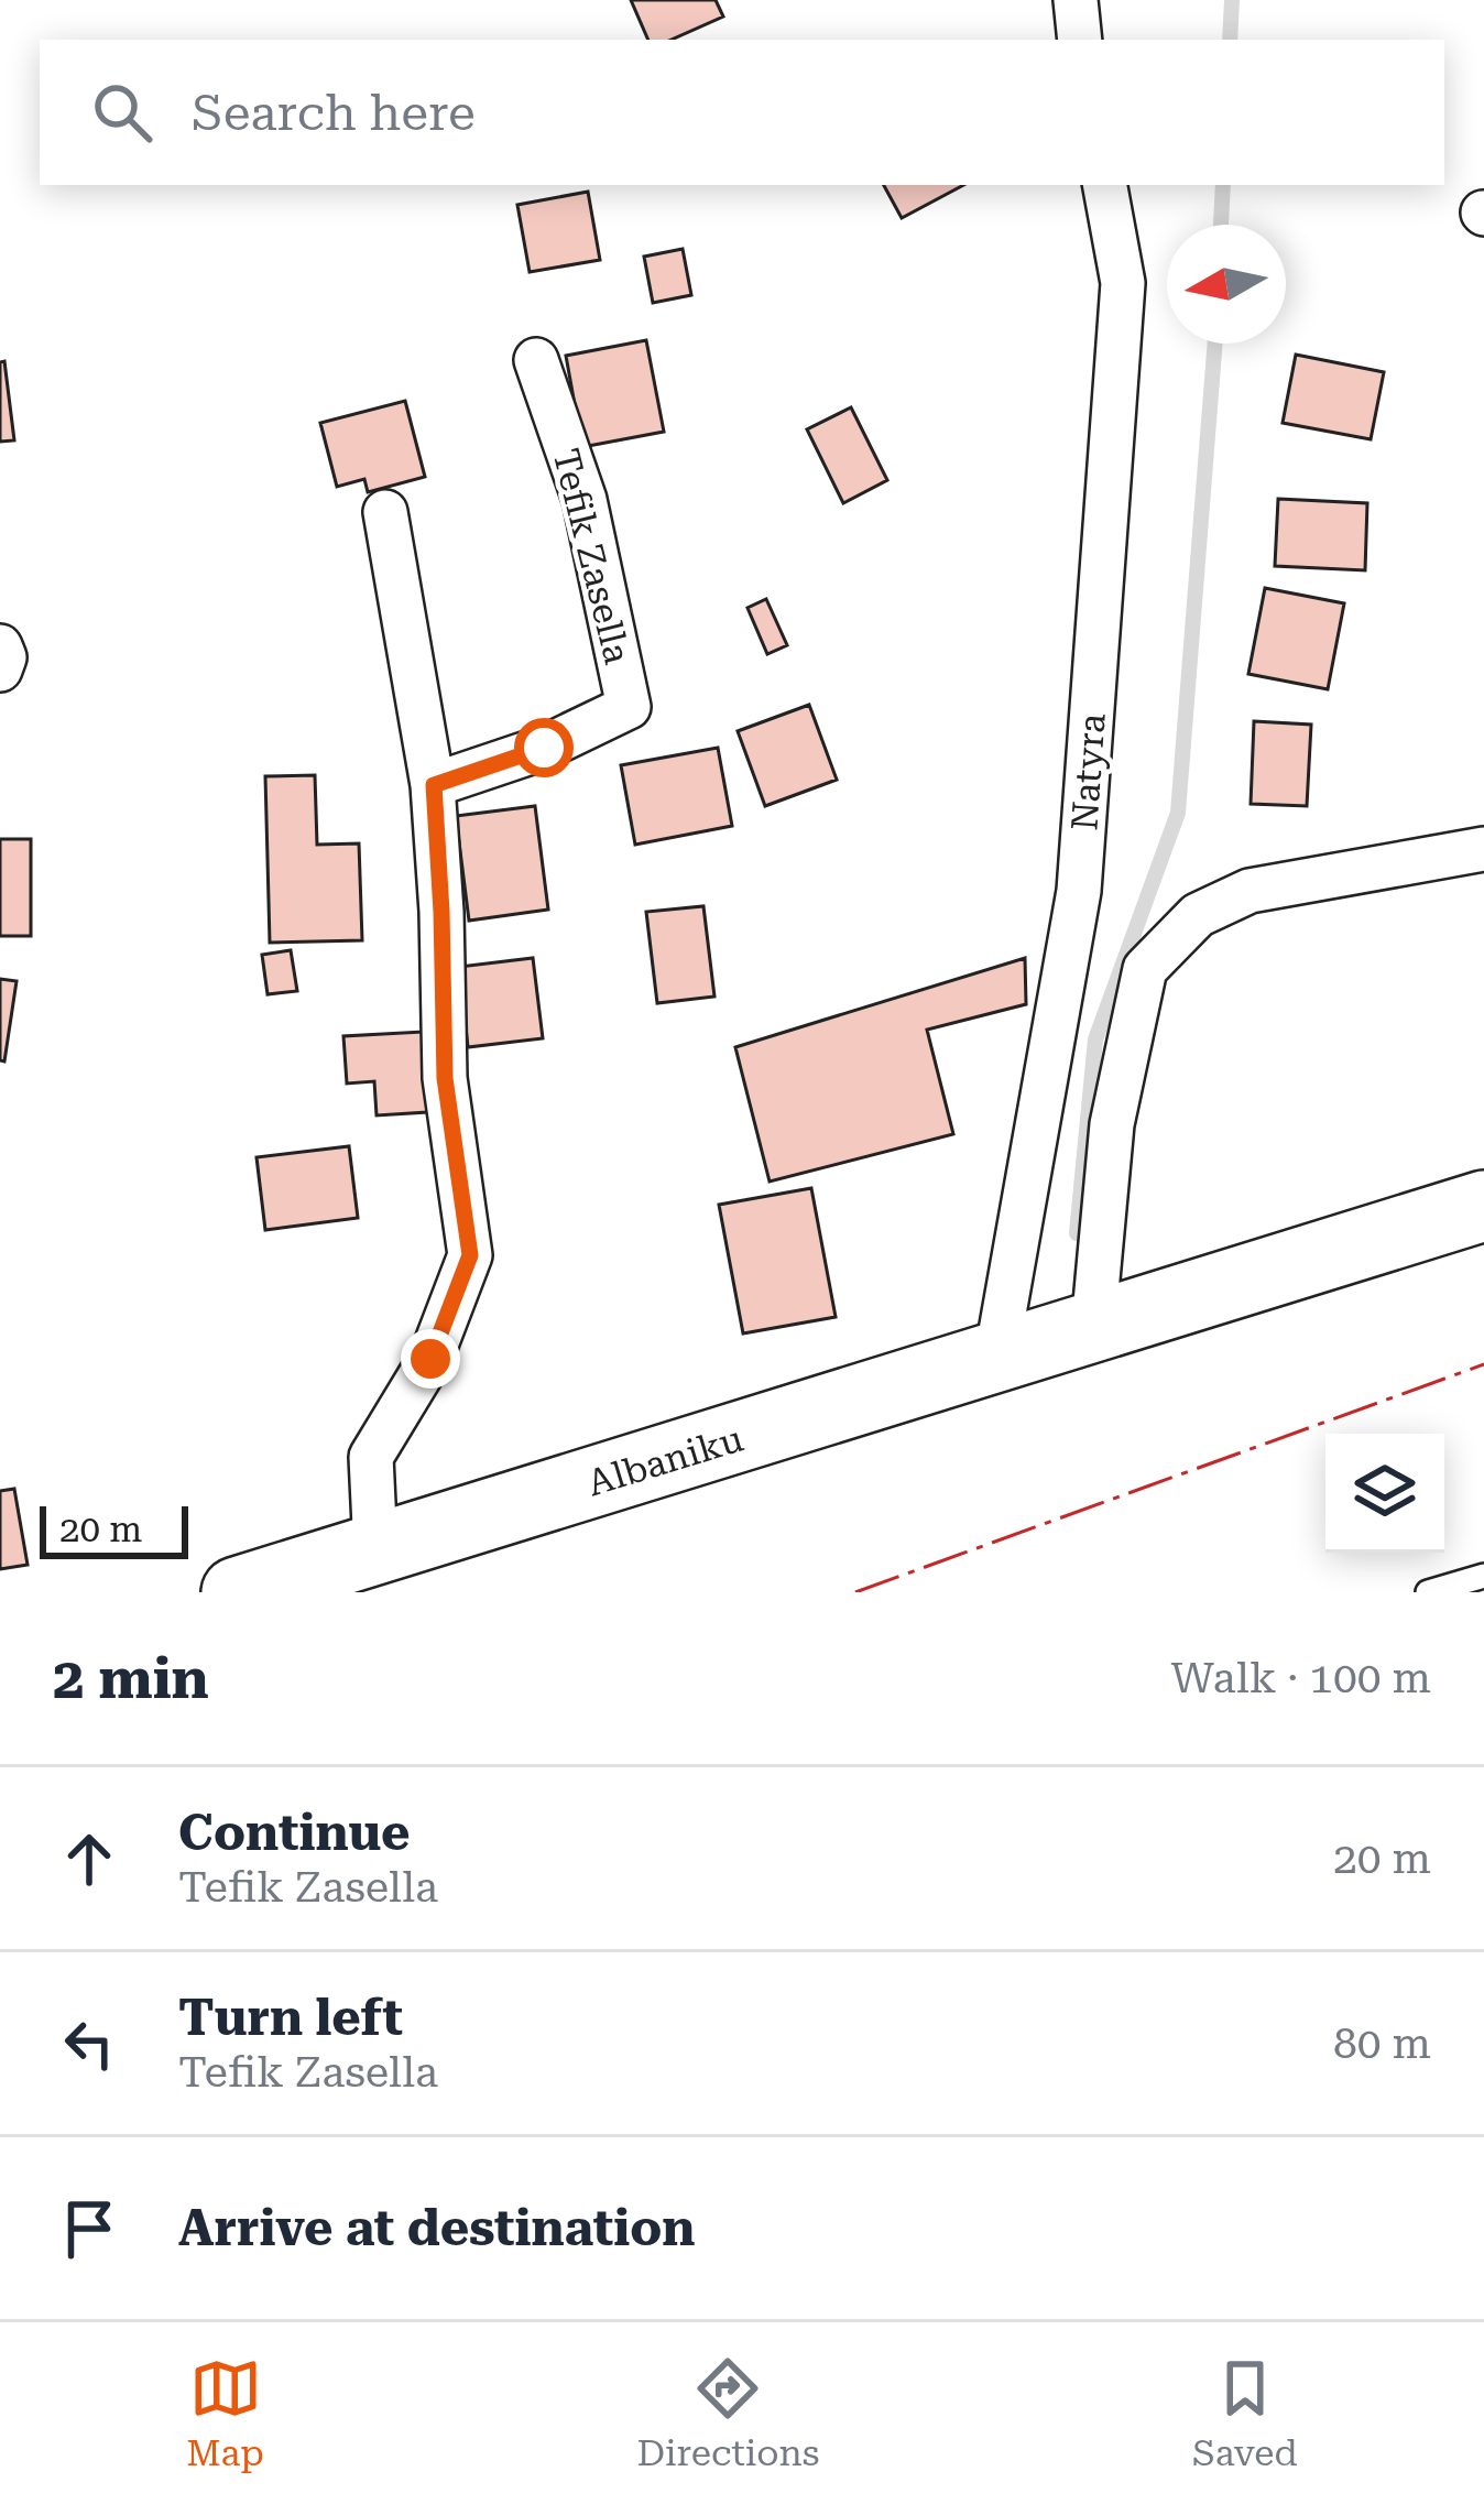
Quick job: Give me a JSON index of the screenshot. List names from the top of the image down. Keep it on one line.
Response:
{"streets":{"main road":["Albaniku"],"street":["Tefik Zasella","Natyra"]},"crossings":[["Natyra","Albaniku"]],"scale_bar":"20 m","north":"left","page":{"search":"Search here","scale":"20 m","heading":["2 min","Walk · 100 m"],"list":[["Continue","Tefik Zasella","20 m"],["Turn left","Tefik Zasella","80 m"],"Arrive at destination"],"nav":["Map","Directions","Saved"]}}
